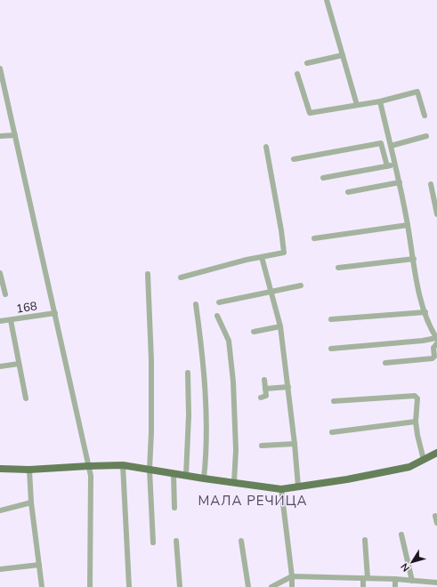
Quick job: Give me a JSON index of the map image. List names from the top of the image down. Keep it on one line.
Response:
{"streets":{"street":["168"]},"districts":["МАЛА РЕЧИЦА"],"north":"bottom left"}
